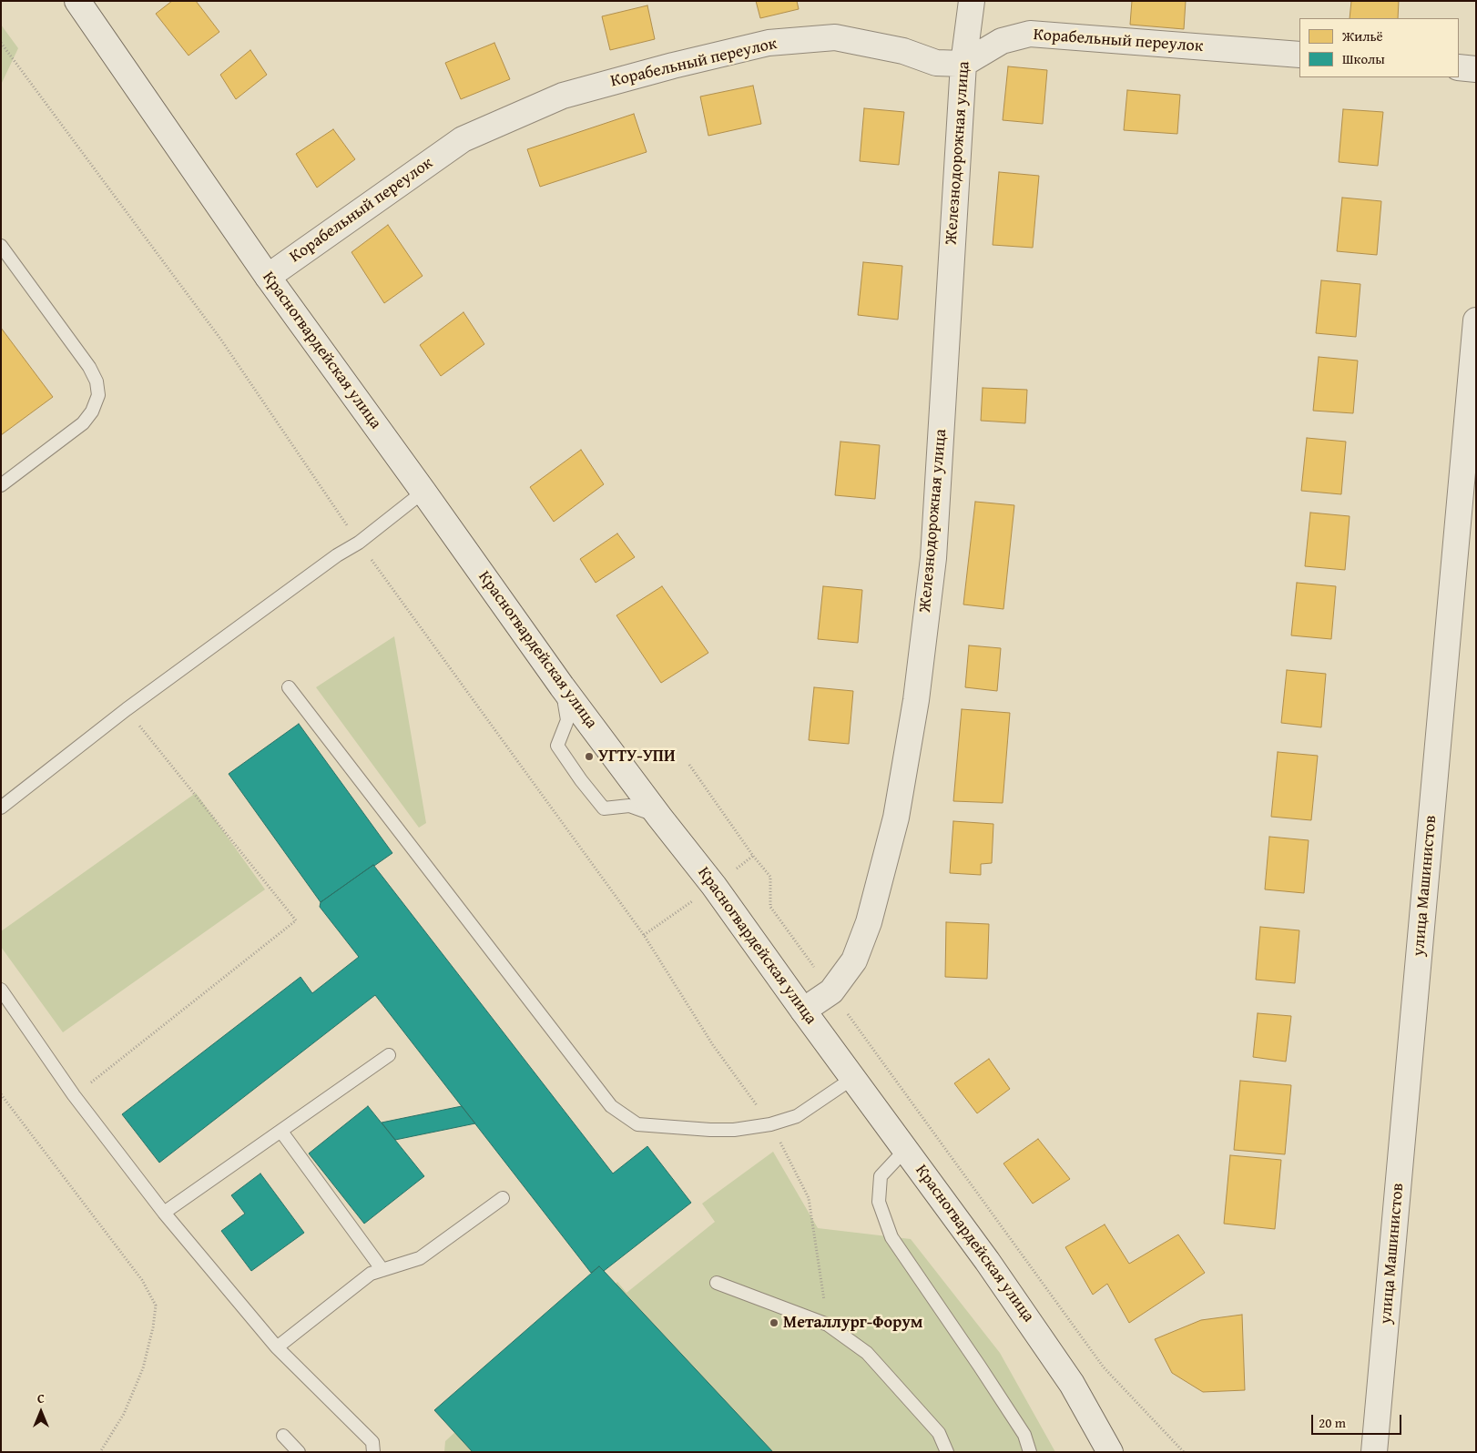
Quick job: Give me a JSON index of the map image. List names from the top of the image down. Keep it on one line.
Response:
{"streets":{"street":["Корабельный переулок","Железнодорожная улица","Красногвардейская улица","улица Машинистов"]},"crossings":[["Корабельный переулок","Железнодорожная улица"],["Корабельный переулок","Красногвардейская улица"],["Железнодорожная улица","Красногвардейская улица"]],"places":["УГТУ-УПИ","Металлург-Форум"],"legend":["Жильё","Школы"],"scale_bar":"20 m","north":"top"}
